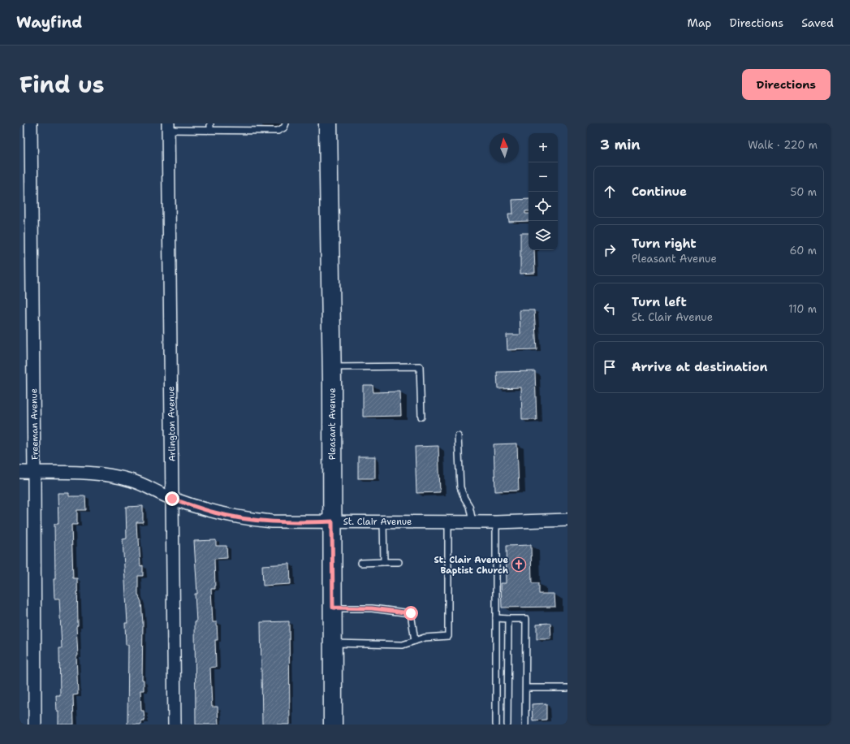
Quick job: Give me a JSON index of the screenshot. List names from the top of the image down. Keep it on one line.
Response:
{"streets":{"main road":["Pleasant Avenue"],"street":["Freeman Avenue","Arlington Avenue","St. Clair Avenue"]},"crossings":[["Freeman Avenue","St. Clair Avenue"],["Arlington Avenue","St. Clair Avenue"],["Pleasant Avenue","St. Clair Avenue"]],"places":{"church":["St. Clair Avenue Baptist Church"]},"north":"top","page":{"header":"Wayfind","nav":["Map","Directions","Saved"],"title":"Find us","buttons":"Directions","heading":["3 min","Walk · 220 m"],"map_buttons":["+","−"],"list":[["Continue","50 m"],["Turn right","Pleasant Avenue","60 m"],["Turn left","St. Clair Avenue","110 m"],"Arrive at destination"]}}
